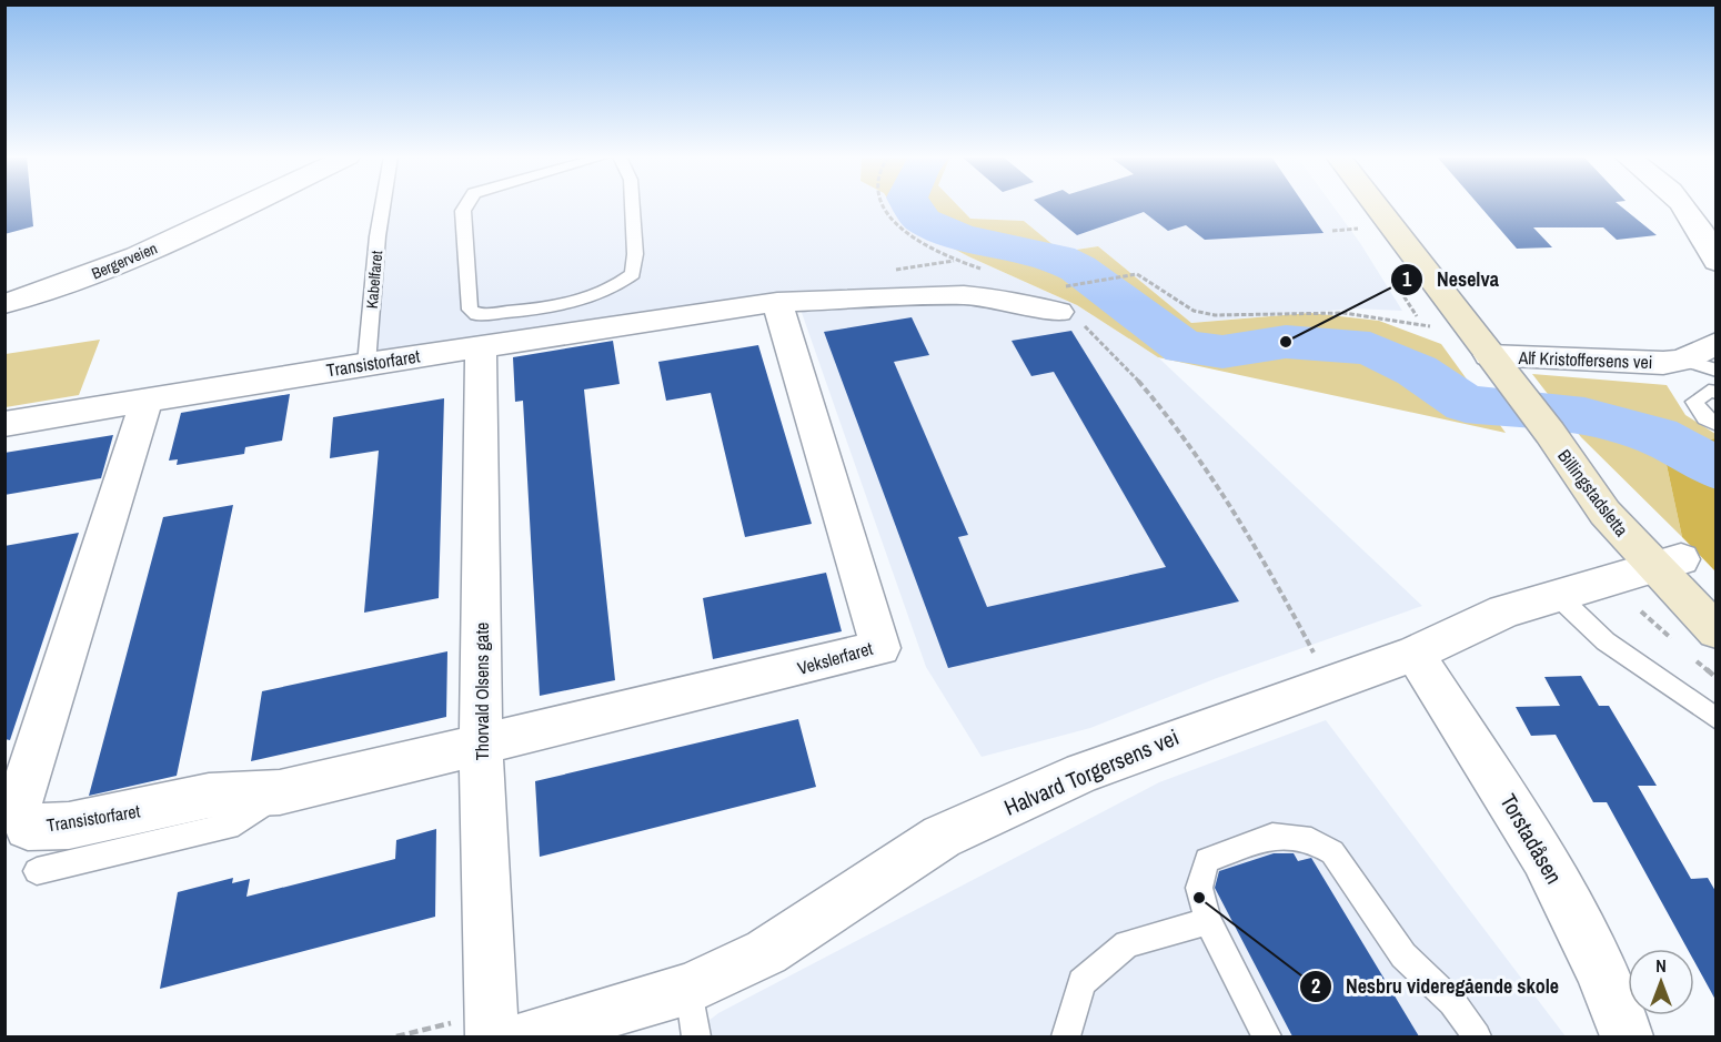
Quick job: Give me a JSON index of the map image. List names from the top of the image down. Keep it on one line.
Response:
{"streets":{"main road":["Billingstadsletta"],"street":["Bergerveien","Alf Kristoffersens vei","Transistorfaret","Vekslerfaret","Thorvald Olsens gate","Halvard Torgersens vei","Torstadåsen"],"lane":["Kabelfaret"]},"crossings":[["Kabelfaret","Transistorfaret"],["Alf Kristoffersens vei","Billingstadsletta"],["Transistorfaret","Vekslerfaret"],["Transistorfaret","Thorvald Olsens gate"],["Billingstadsletta","Halvard Torgersens vei"],["Vekslerfaret","Thorvald Olsens gate"],["Halvard Torgersens vei","Torstadåsen"]],"places":["Neselva","Nesbru videregående skole"],"north":"top"}
